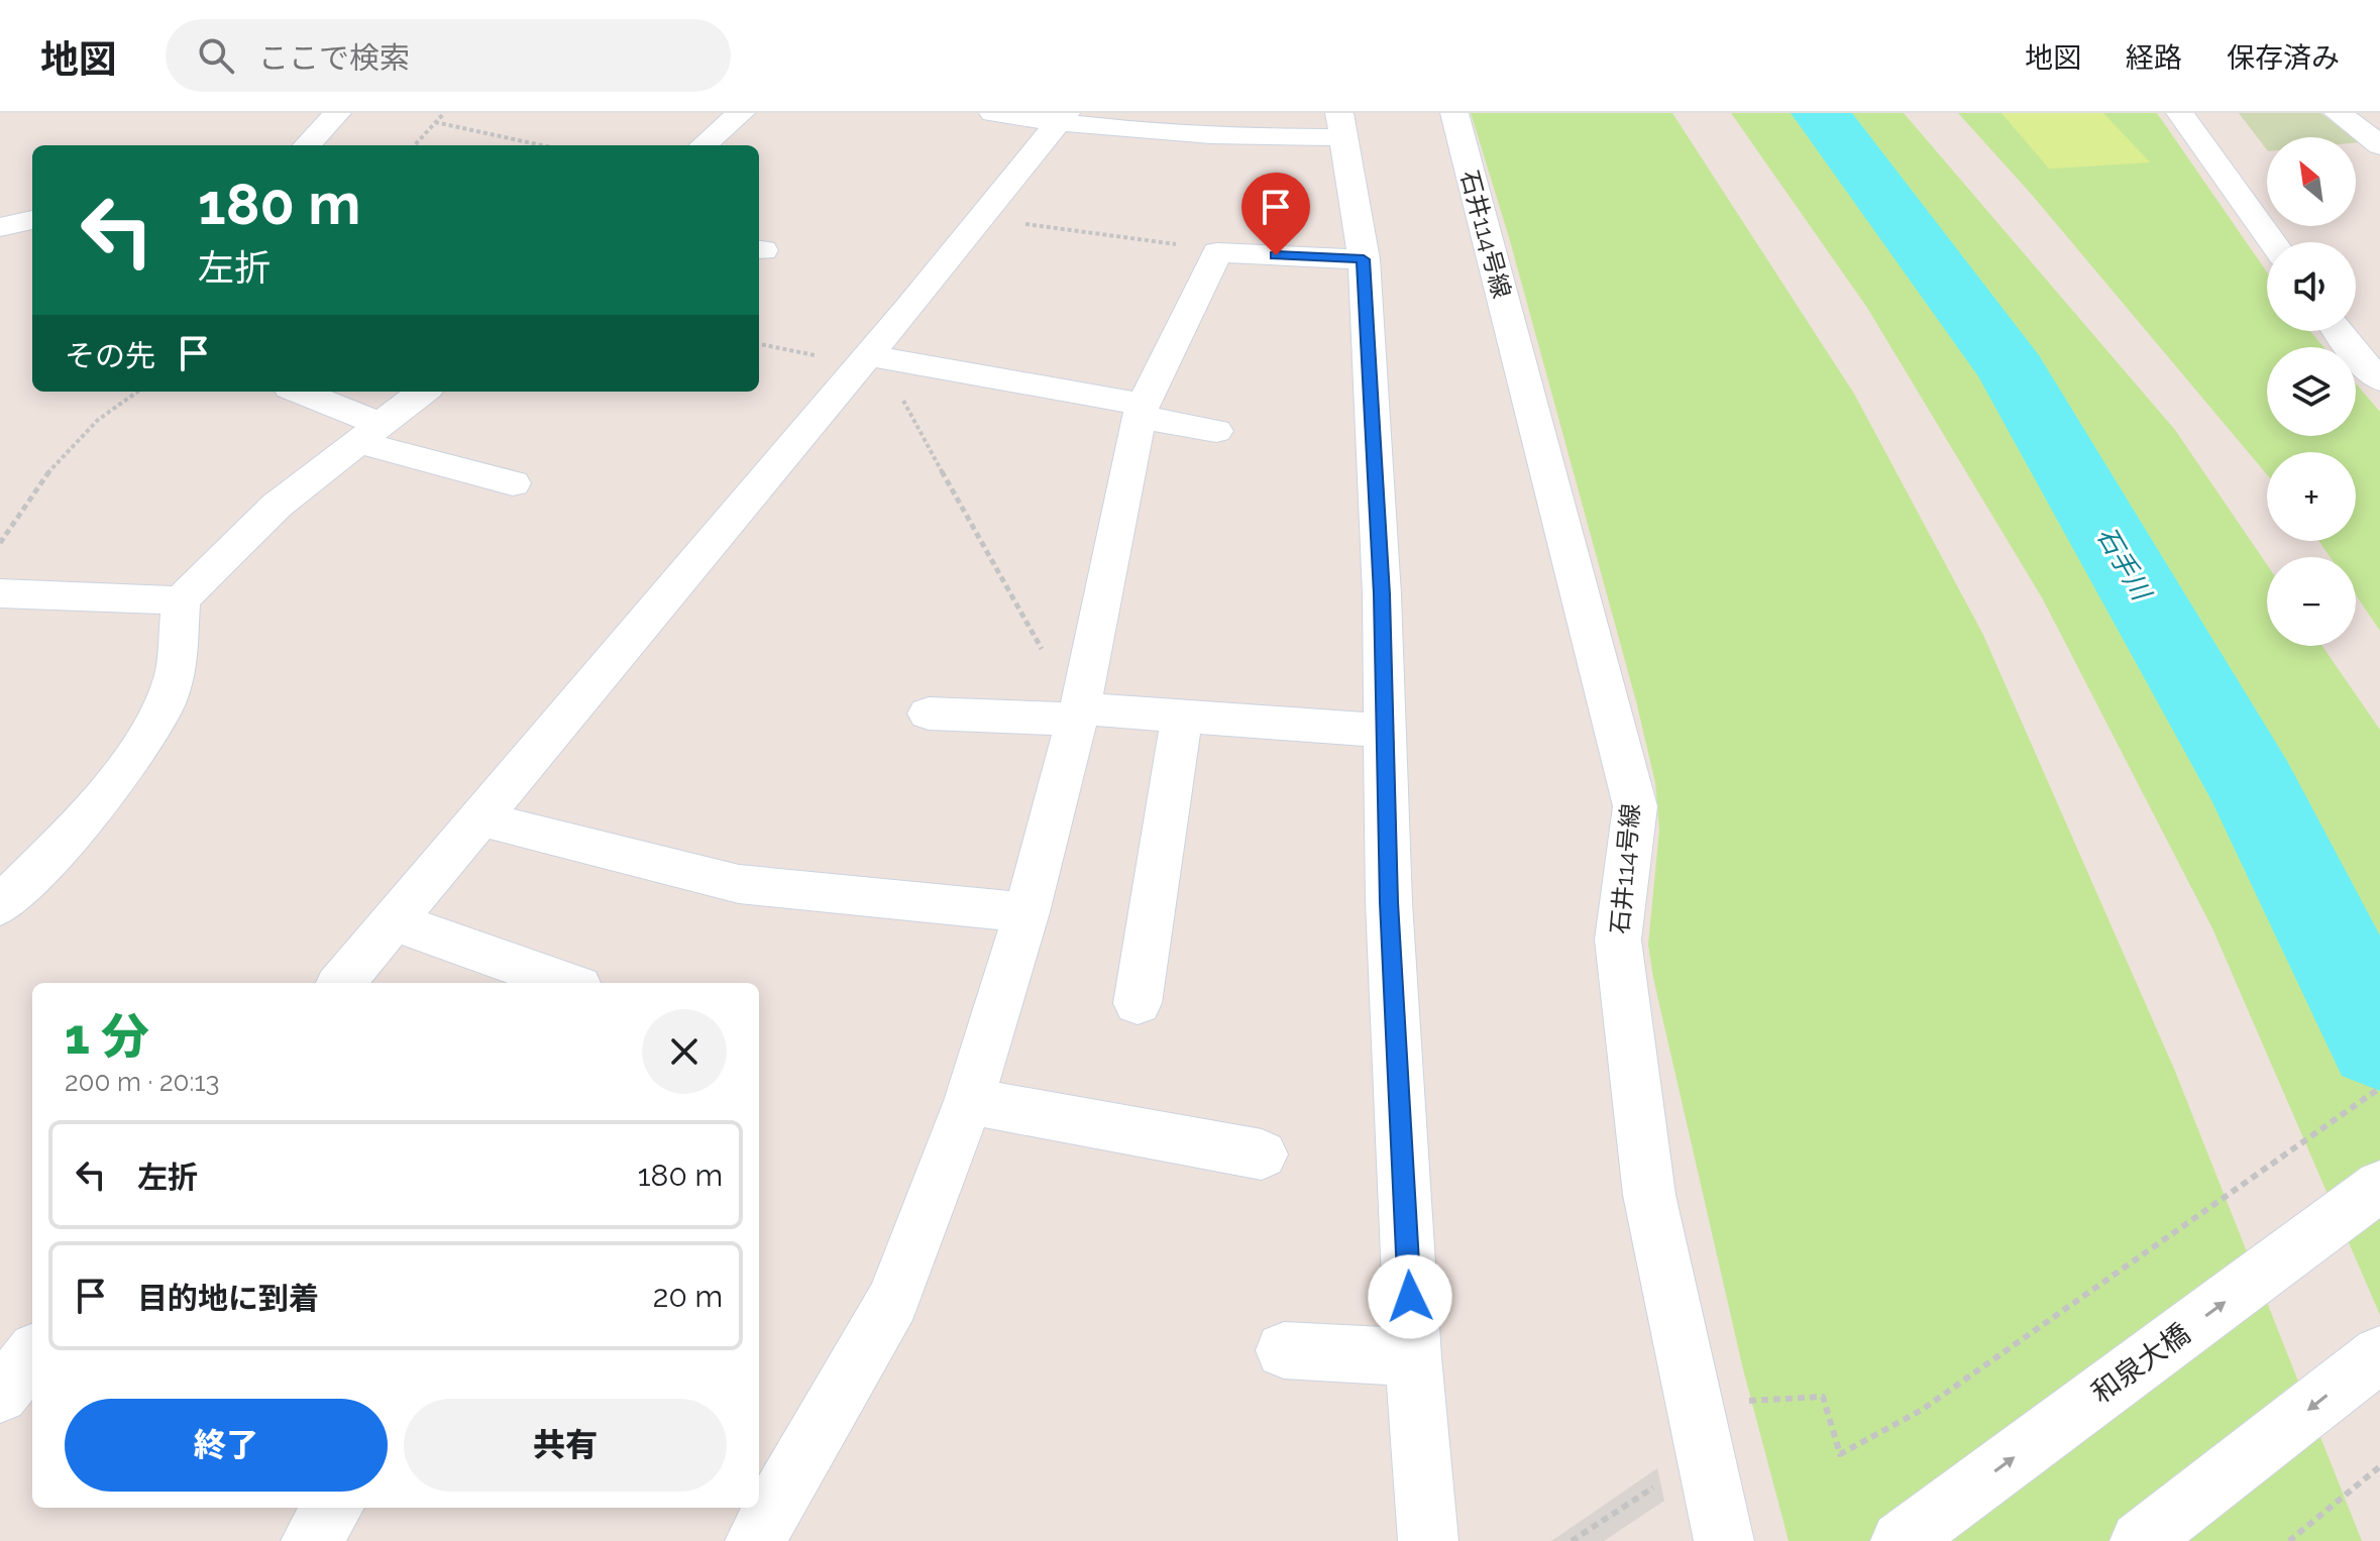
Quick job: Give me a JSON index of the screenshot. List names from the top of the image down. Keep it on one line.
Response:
{"streets":{"street":["石井114号線","和泉大橋"]},"water":["石手川"],"north":"top left","page":{"header":"地図","search":"ここで検索","nav":["地図","経路","保存済み"],"map_buttons":["+","−"],"turn":["180 m","左折"],"then":"その先","heading":["1 分","200 m · 20:13"],"list":[{"name":"左折","value":"180 m"},{"name":"目的地に到着","value":"20 m"}],"buttons":["終了","共有"]}}
